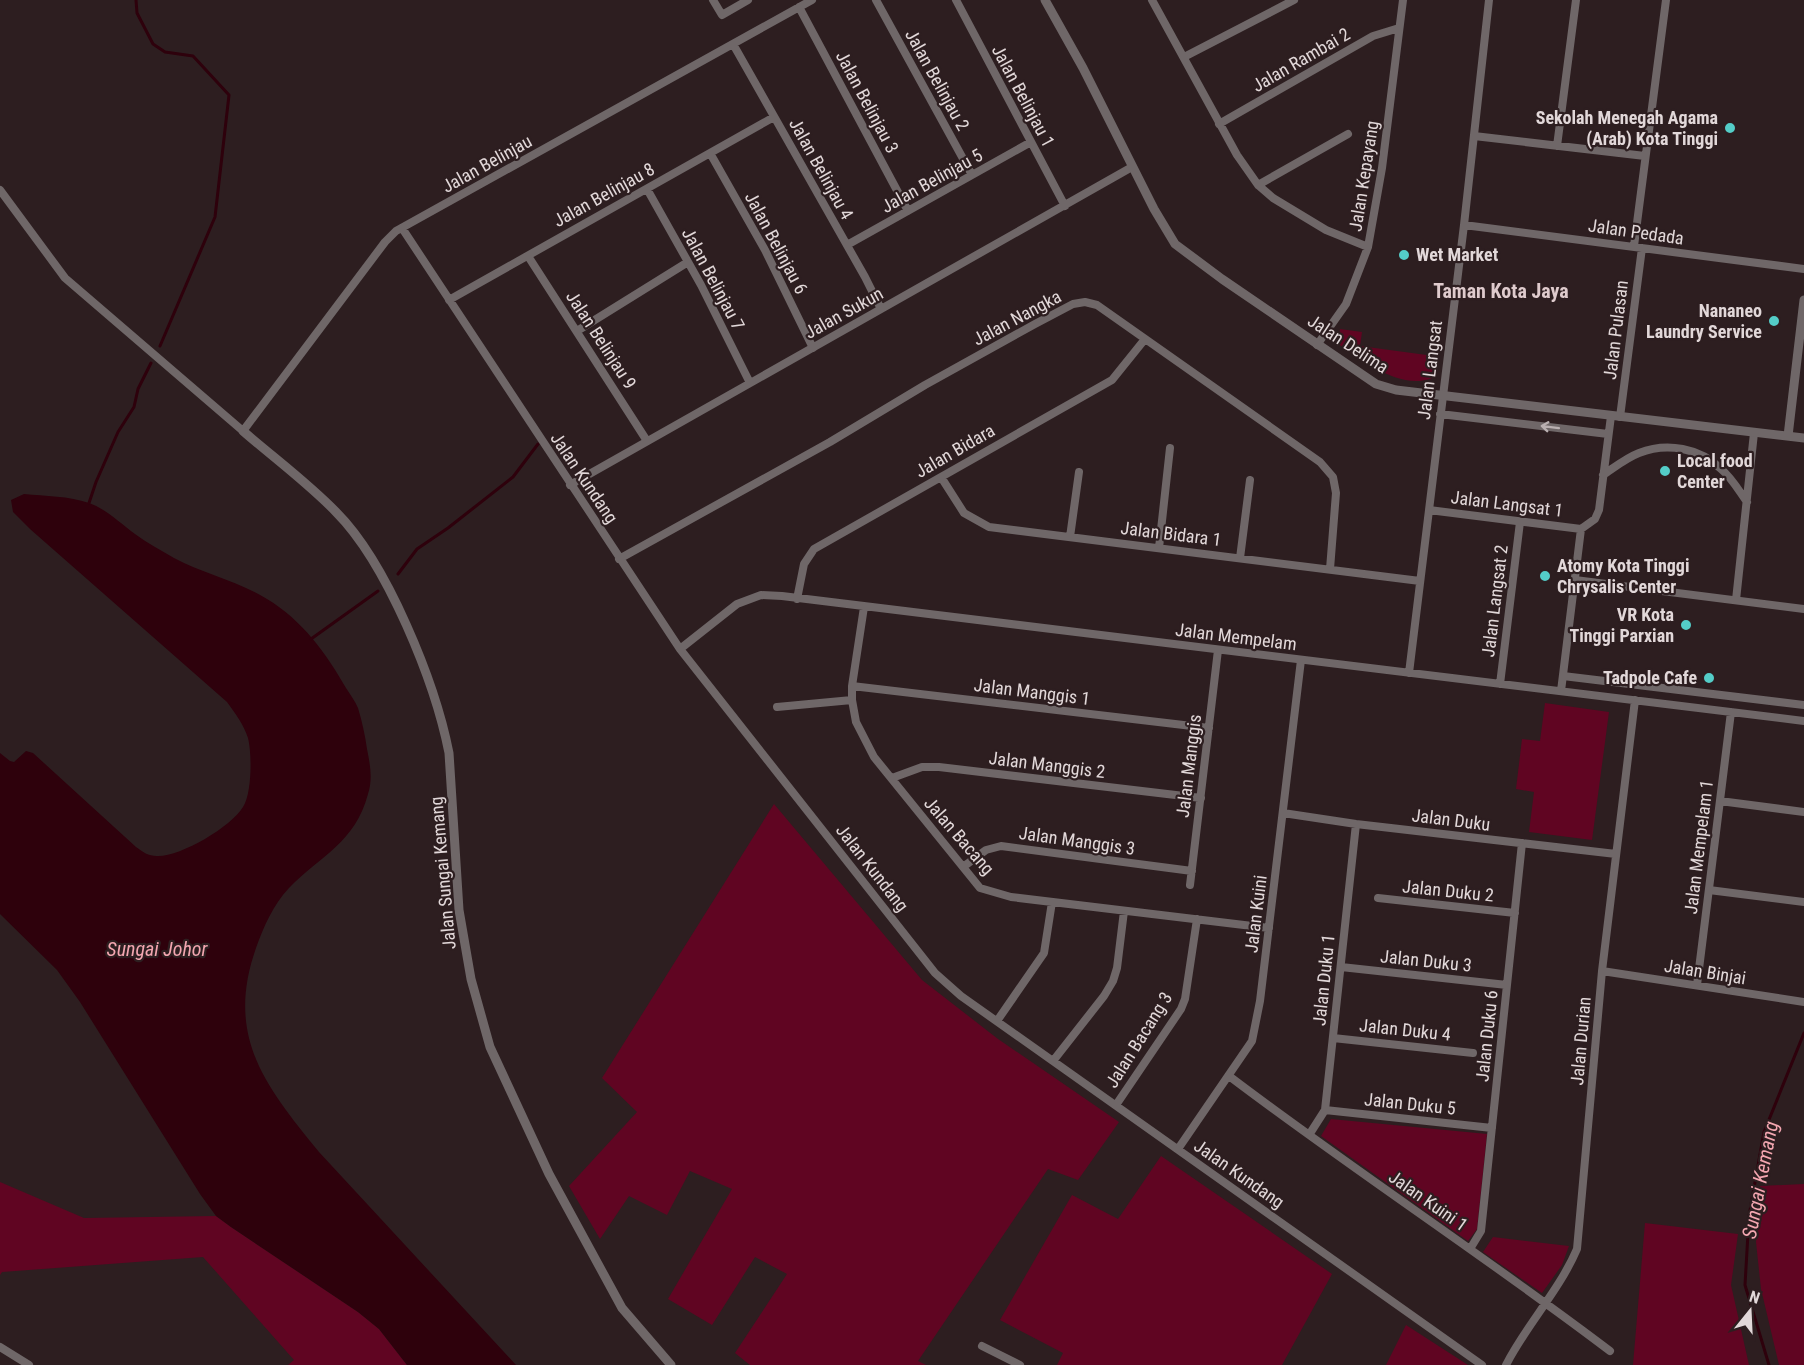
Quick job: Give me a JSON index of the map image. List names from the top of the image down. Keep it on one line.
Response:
{"streets":{"street":["Jalan Rambai 2","Jalan Belinjau 2","Jalan Belinjau 1","Jalan Belinjau 3","Jalan Belinjau","Jalan Belinjau 4","Jalan Kepayang","Jalan Belinjau 5","Jalan Belinjau 8","Jalan Pedada","Jalan Belinjau 6","Jalan Belinjau 7","Jalan Sukun","Jalan Nangka","Jalan Pulasan","Jalan Belinjau 9","Jalan Delima","Jalan Langsat","Jalan Bidara","Jalan Kundang","Jalan Langsat 1","Jalan Bidara 1","Jalan Langsat 2","Jalan Mempelam","Jalan Manggis 1","Jalan Manggis 2","Jalan Manggis","Jalan Duku","Jalan Bacang","Jalan Manggis 3","Jalan Mempelam 1","Jalan Sungai Kemang","Jalan Duku 2","Jalan Kuini","Jalan Duku 3","Jalan Binjai","Jalan Duku 1","Jalan Duku 4","Jalan Duku 6","Jalan Bacang 3","Jalan Durian","Jalan Duku 5","Jalan Kuini 1"]},"crossings":[["Jalan Rambai 2","Jalan Kepayang"],["Jalan Belinjau 2","Jalan Belinjau 5"],["Jalan Belinjau 1","Jalan Belinjau 5"],["Jalan Belinjau 1","Jalan Sukun"],["Jalan Belinjau 3","Jalan Belinjau"],["Jalan Belinjau 3","Jalan Belinjau 5"],["Jalan Belinjau","Jalan Belinjau 4"],["Jalan Belinjau","Jalan Kundang"],["Jalan Belinjau","Jalan Sungai Kemang"],["Jalan Belinjau 4","Jalan Belinjau 5"],["Jalan Belinjau 4","Jalan Belinjau 8"],["Jalan Belinjau 4","Jalan Sukun"],["Jalan Kepayang","Jalan Delima"],["Jalan Belinjau 8","Jalan Belinjau 6"],["Jalan Belinjau 8","Jalan Belinjau 7"],["Jalan Belinjau 8","Jalan Belinjau 9"],["Jalan Belinjau 8","Jalan Kundang"],["Jalan Pedada","Jalan Pulasan"],["Jalan Pedada","Jalan Langsat"],["Jalan Belinjau 6","Jalan Sukun"],["Jalan Belinjau 7","Jalan Sukun"],["Jalan Sukun","Jalan Belinjau 9"],["Jalan Sukun","Jalan Delima"],["Jalan Sukun","Jalan Kundang"],["Jalan Nangka","Jalan Bidara"],["Jalan Nangka","Jalan Kundang"],["Jalan Nangka","Jalan Bidara 1"],["Jalan Pulasan","Jalan Delima"],["Jalan Pulasan","Jalan Langsat 1"],["Jalan Delima","Jalan Langsat"],["Jalan Langsat","Jalan Langsat 1"],["Jalan Langsat","Jalan Bidara 1"],["Jalan Langsat","Jalan Mempelam"],["Jalan Bidara","Jalan Bidara 1"],["Jalan Bidara","Jalan Mempelam"],["Jalan Kundang","Jalan Mempelam"],["Jalan Kundang","Jalan Kuini"],["Jalan Kundang","Jalan Bacang 3"],["Jalan Langsat 1","Jalan Langsat 2"],["Jalan Langsat 2","Jalan Mempelam"],["Jalan Mempelam","Jalan Manggis"],["Jalan Mempelam","Jalan Bacang"],["Jalan Mempelam","Jalan Mempelam 1"],["Jalan Mempelam","Jalan Kuini"],["Jalan Mempelam","Jalan Durian"],["Jalan Manggis 1","Jalan Manggis"],["Jalan Manggis 1","Jalan Bacang"],["Jalan Manggis 2","Jalan Manggis"],["Jalan Manggis 2","Jalan Bacang"],["Jalan Manggis","Jalan Manggis 3"],["Jalan Duku","Jalan Kuini"],["Jalan Duku","Jalan Duku 1"],["Jalan Duku","Jalan Duku 6"],["Jalan Duku","Jalan Durian"],["Jalan Bacang","Jalan Manggis 3"],["Jalan Bacang","Jalan Kuini"],["Jalan Bacang","Jalan Bacang 3"],["Jalan Mempelam 1","Jalan Binjai"],["Jalan Duku 2","Jalan Duku 6"],["Jalan Kuini","Jalan Kuini 1"],["Jalan Duku 3","Jalan Duku 1"],["Jalan Duku 3","Jalan Duku 6"],["Jalan Binjai","Jalan Durian"],["Jalan Duku 1","Jalan Duku 4"],["Jalan Duku 1","Jalan Duku 5"],["Jalan Duku 1","Jalan Kuini 1"],["Jalan Duku 6","Jalan Duku 5"],["Jalan Duku 6","Jalan Kuini 1"],["Jalan Durian","Jalan Kuini 1"]],"districts":["Taman Kota Jaya"],"water":["Sungai Johor","Sungai Kemang"],"places":["Sekolah Menegah Agama (Arab) Kota Tinggi","Wet Market","Nananeo Laundry Service","Local food Center","Atomy Kota Tinggi Chrysalis Center","VR Kota Tinggi Parxian","Tadpole Cafe"],"north":"top"}
